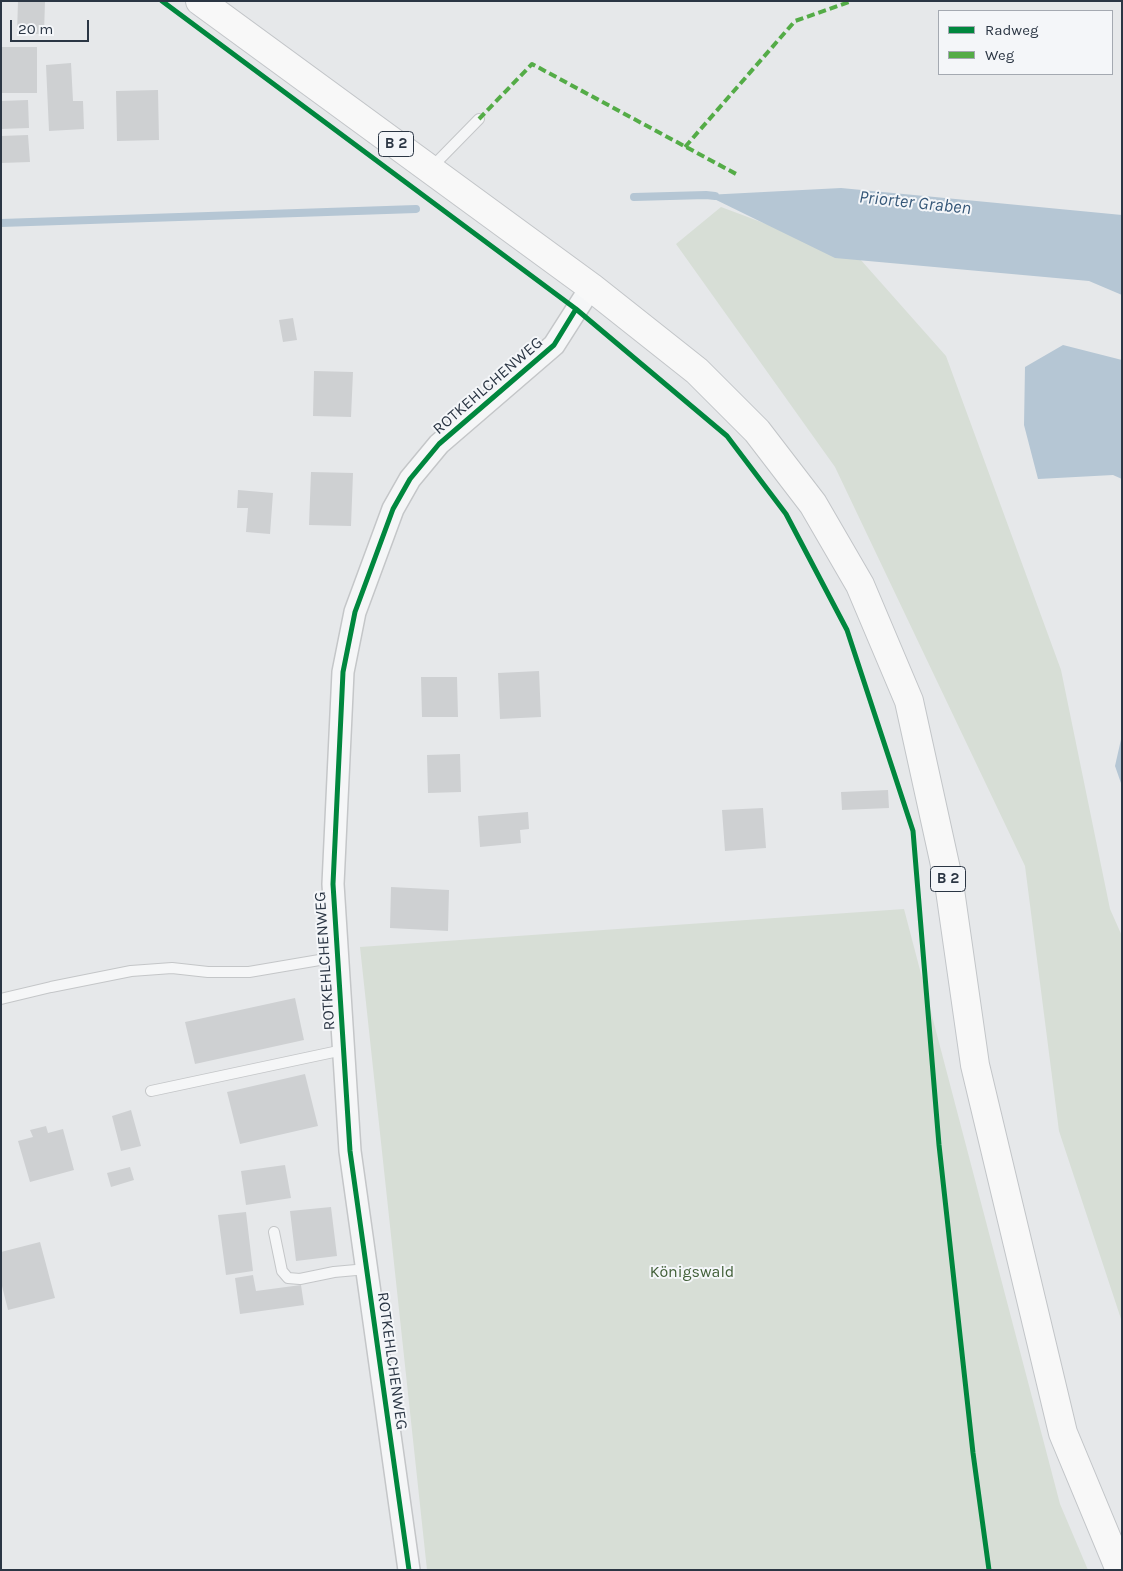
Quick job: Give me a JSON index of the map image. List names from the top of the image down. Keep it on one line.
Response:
{"streets":{"main road":["B 2"],"street":["ROTKEHLCHENWEG"]},"crossings":[["B 2","ROTKEHLCHENWEG"]],"water":["Priorter Graben"],"parks":["Königswald"],"legend":["Radweg","Weg"],"scale_bar":"20 m"}
